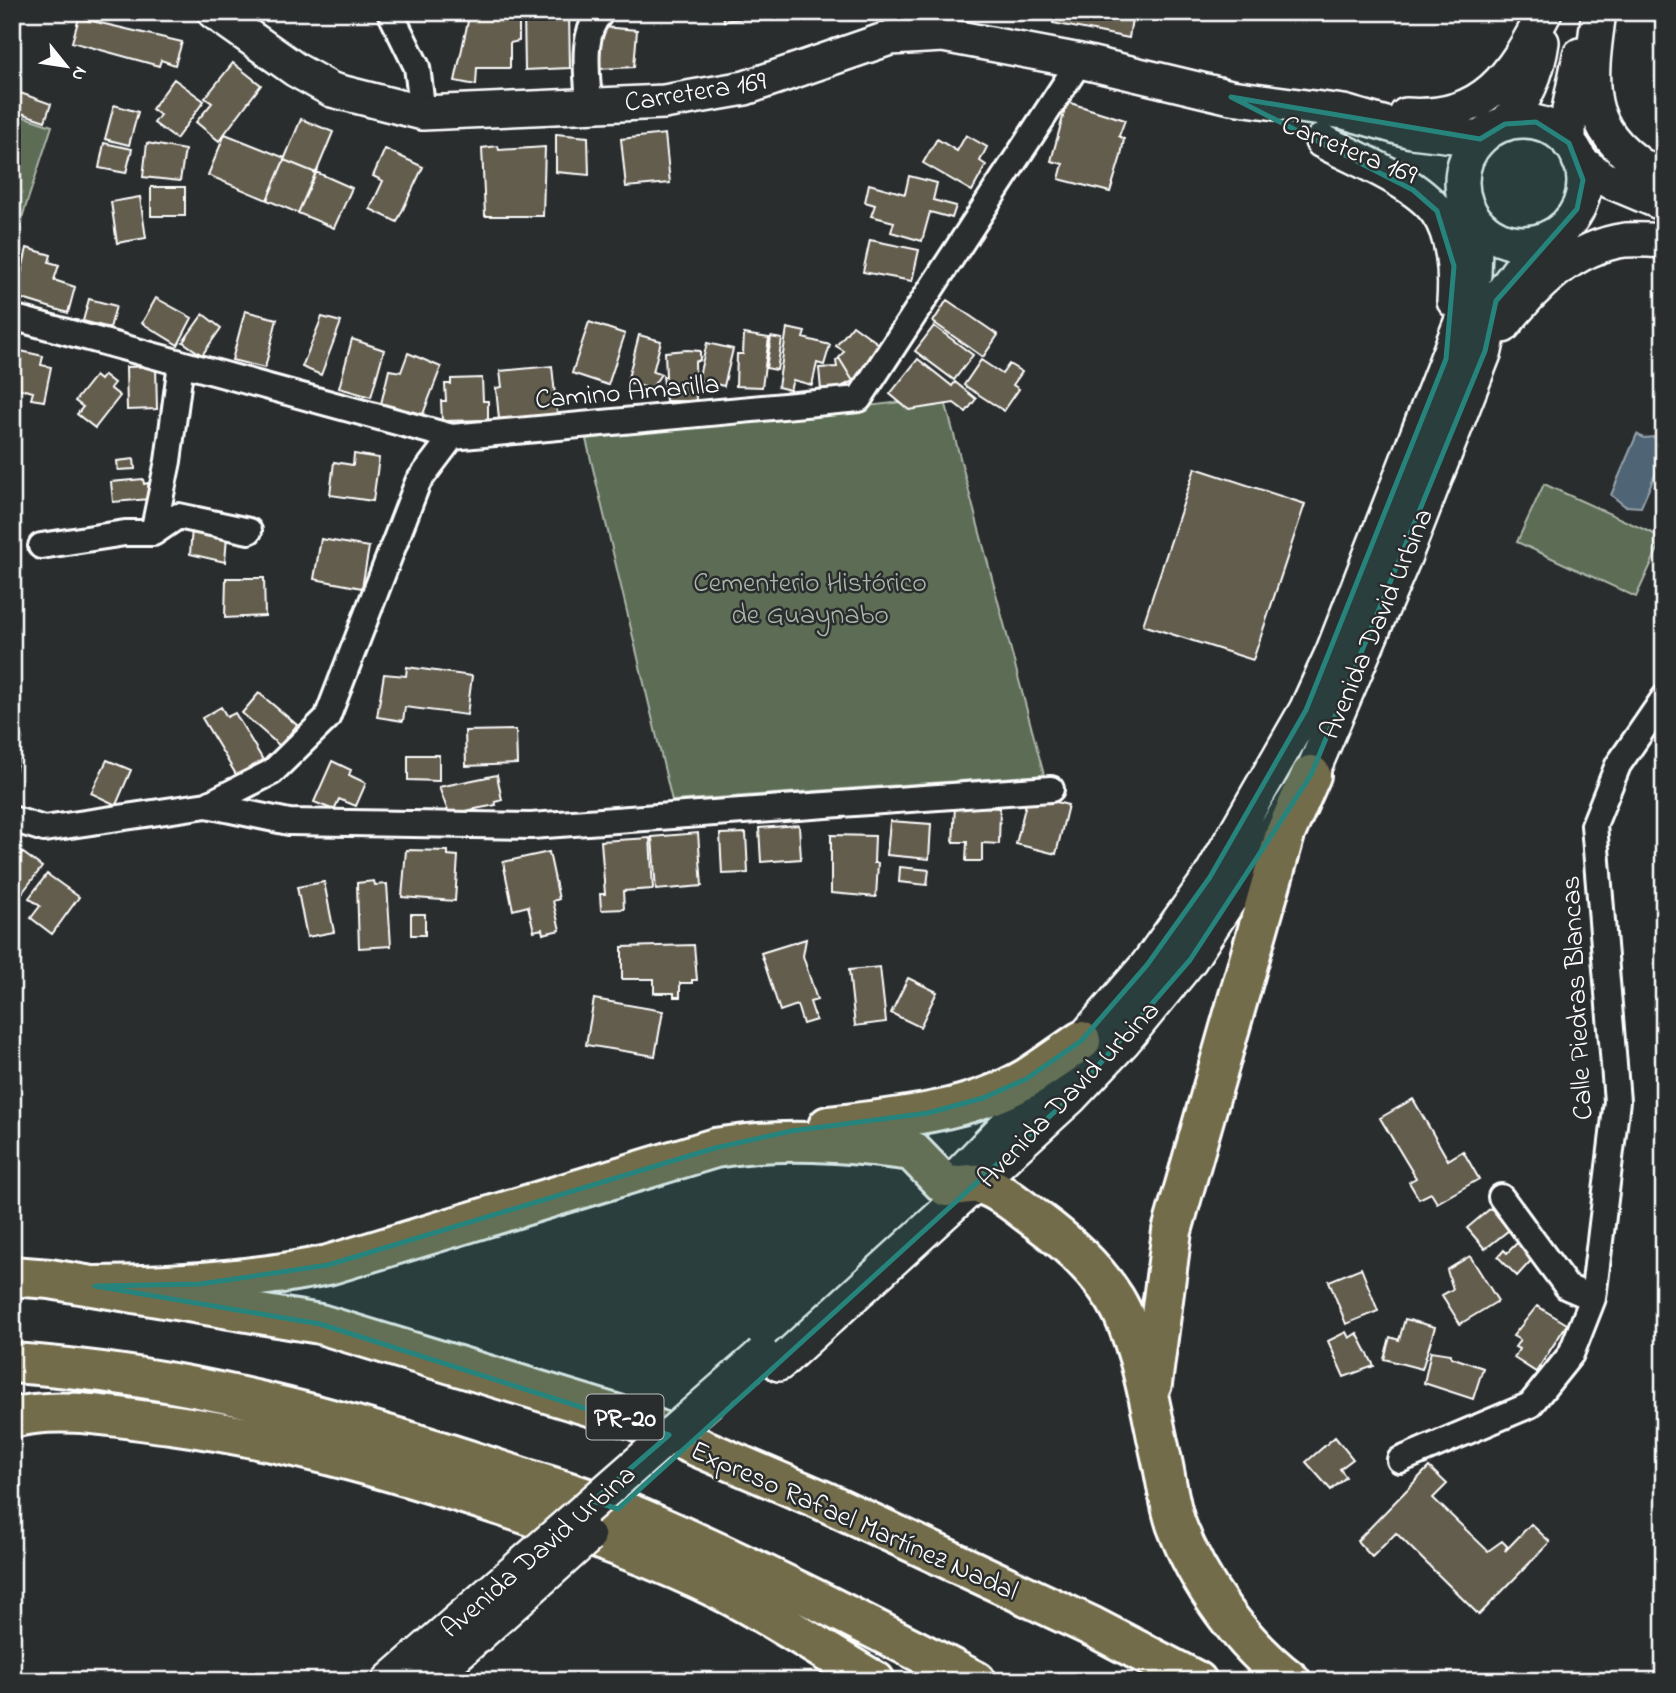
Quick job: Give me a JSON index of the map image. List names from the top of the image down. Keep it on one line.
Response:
{"streets":{"highway":["PR-20","Expreso Rafael Martínez Nadal"],"street":["Carretera 169","Camino Amarilla","Avenida David Urbina","Calle Piedras Blancas"]},"crossings":[["Carretera 169","Camino Amarilla"],["Carretera 169","Avenida David Urbina"]],"parks":["Cementerio Histórico de Guaynabo"],"north":"bottom right"}
